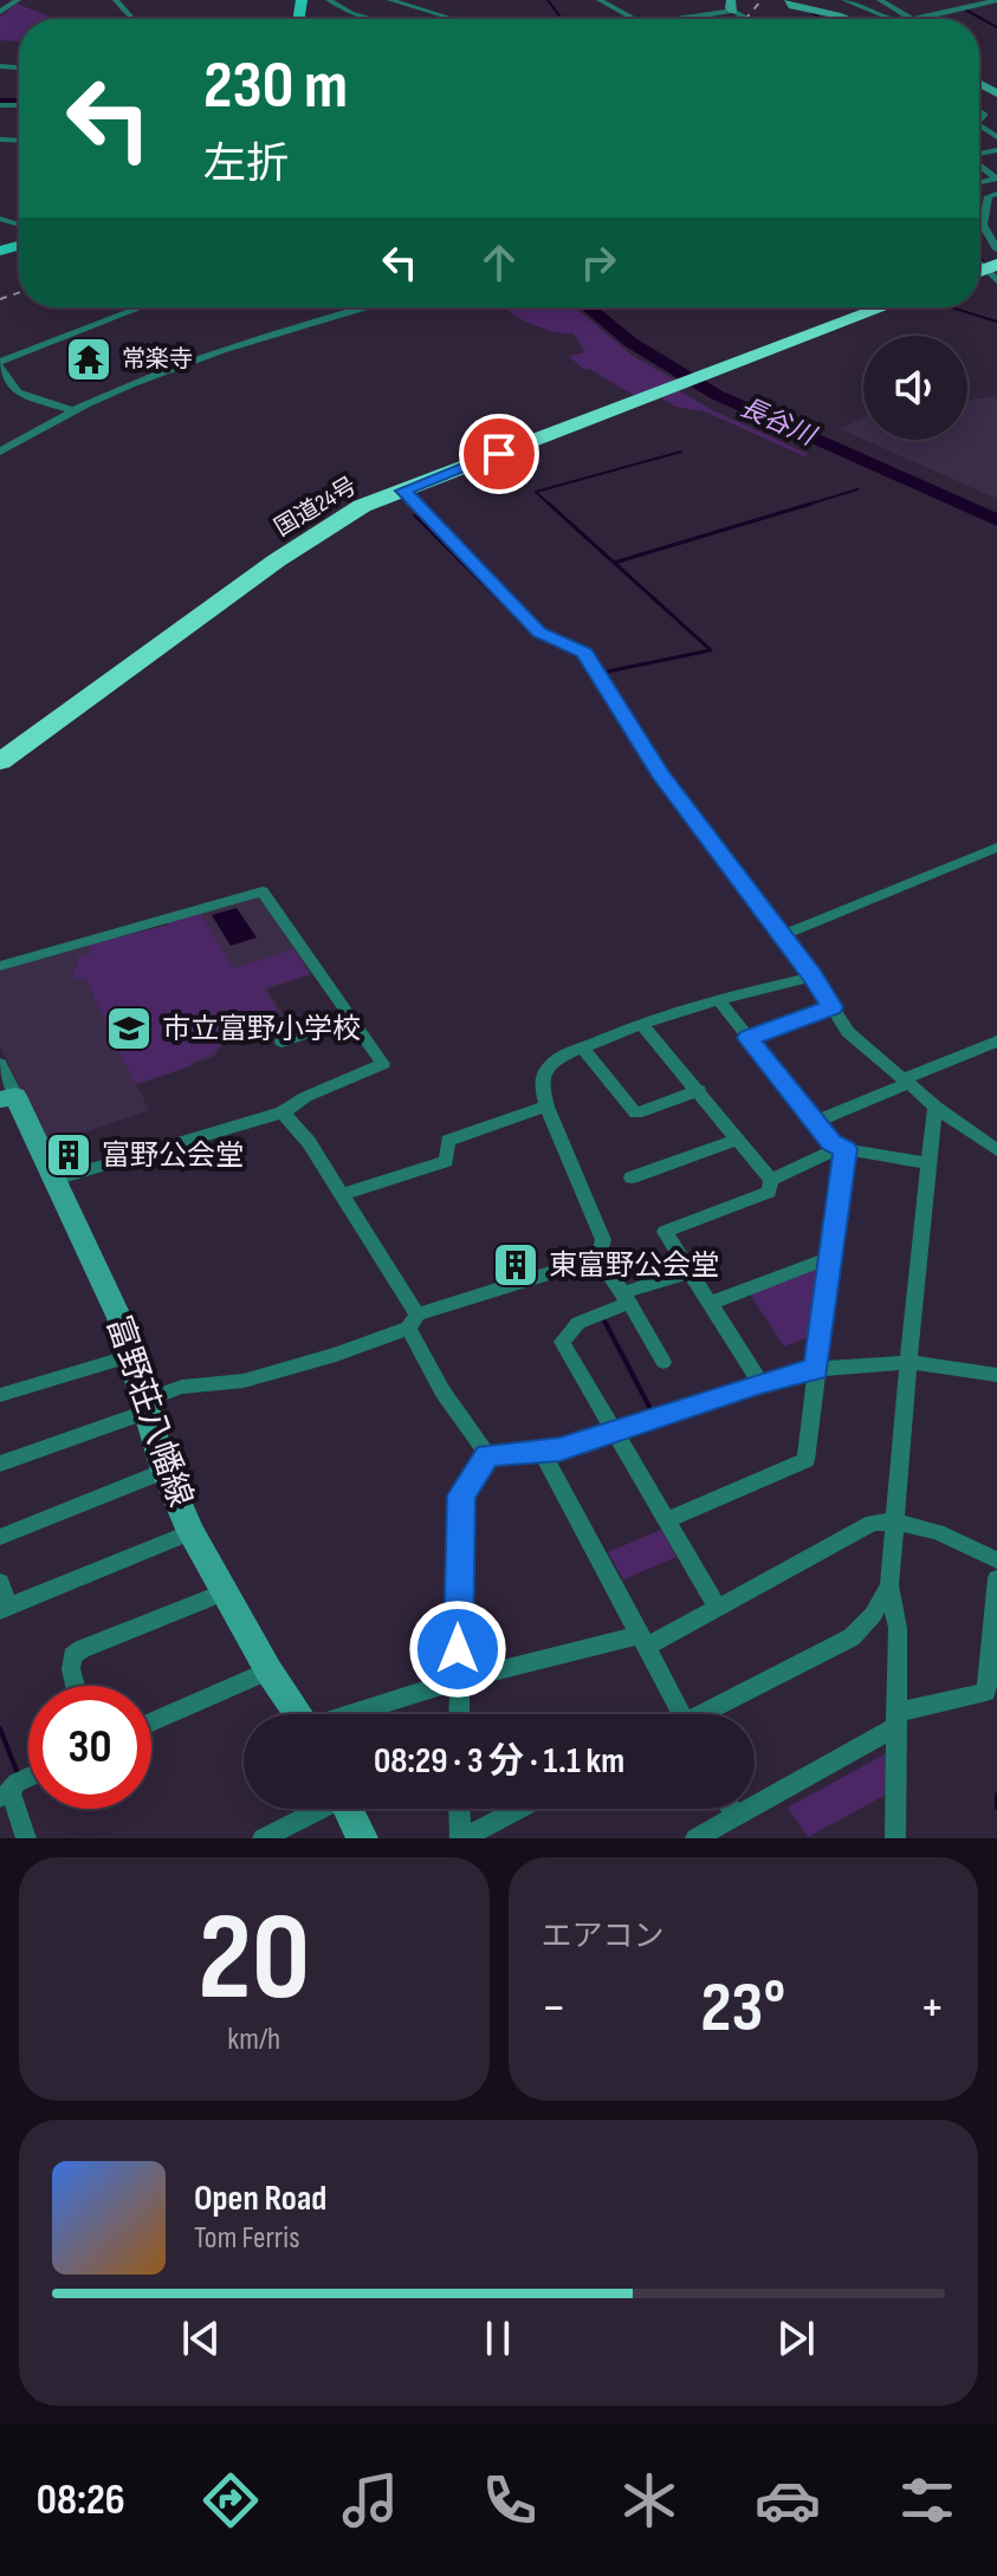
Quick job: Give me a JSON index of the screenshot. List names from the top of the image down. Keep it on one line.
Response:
{"streets":{"highway":["国道24号"],"main road":["富野荘八幡線"]},"water":["長谷川"],"places":{"temple":["常楽寺"],"school or university":["市立富野小学校"],"building":["富野公会堂","東富野公会堂"]},"page":{"turn":["230 m","左折"],"limit":"30","trip":"08:29 · 3 分 · 1.1 km","tile":[["20","km/h"],"エアコン"],"heat":["−","23°","+"],"song":["Open Road","Tom Ferris"],"tabs":"08:26"}}
